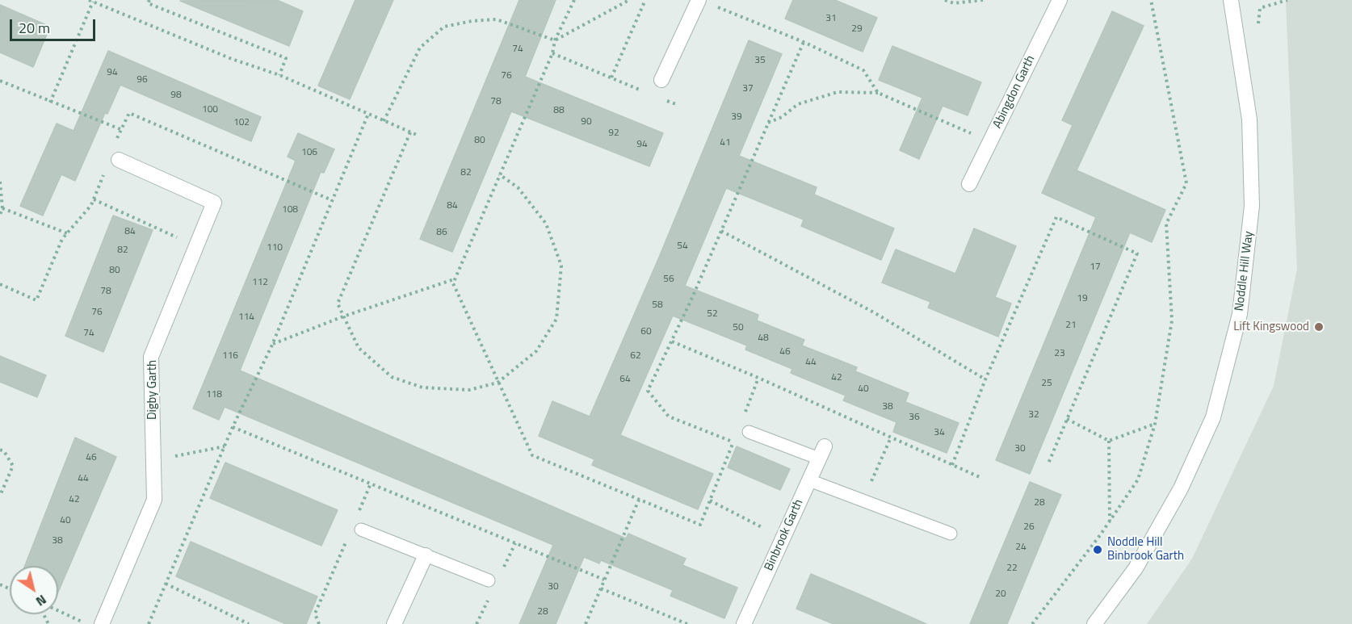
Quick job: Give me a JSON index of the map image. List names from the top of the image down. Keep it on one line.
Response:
{"streets":{"street":["Abingdon Garth","Noddle Hill Way","Digby Garth","Binbrook Garth"]},"places":["Lift Kingswood","Noddle Hill Binbrook Garth"],"house_numbers":["31","29","74","35","94","76","96","37","98","78","100","88","39","90","102","92","80","41","94","106","82","84","108","84","86","54","110","82","17","80","56","112","78","19","58","76","52","114","21","50","60","74","48","46","23","116","62","44","42","64","25","40","118","38","32","36","34","30","46","44","42","28","40","26","38","24","22","30","20","28"],"scale_bar":"20 m","north":"bottom right"}
